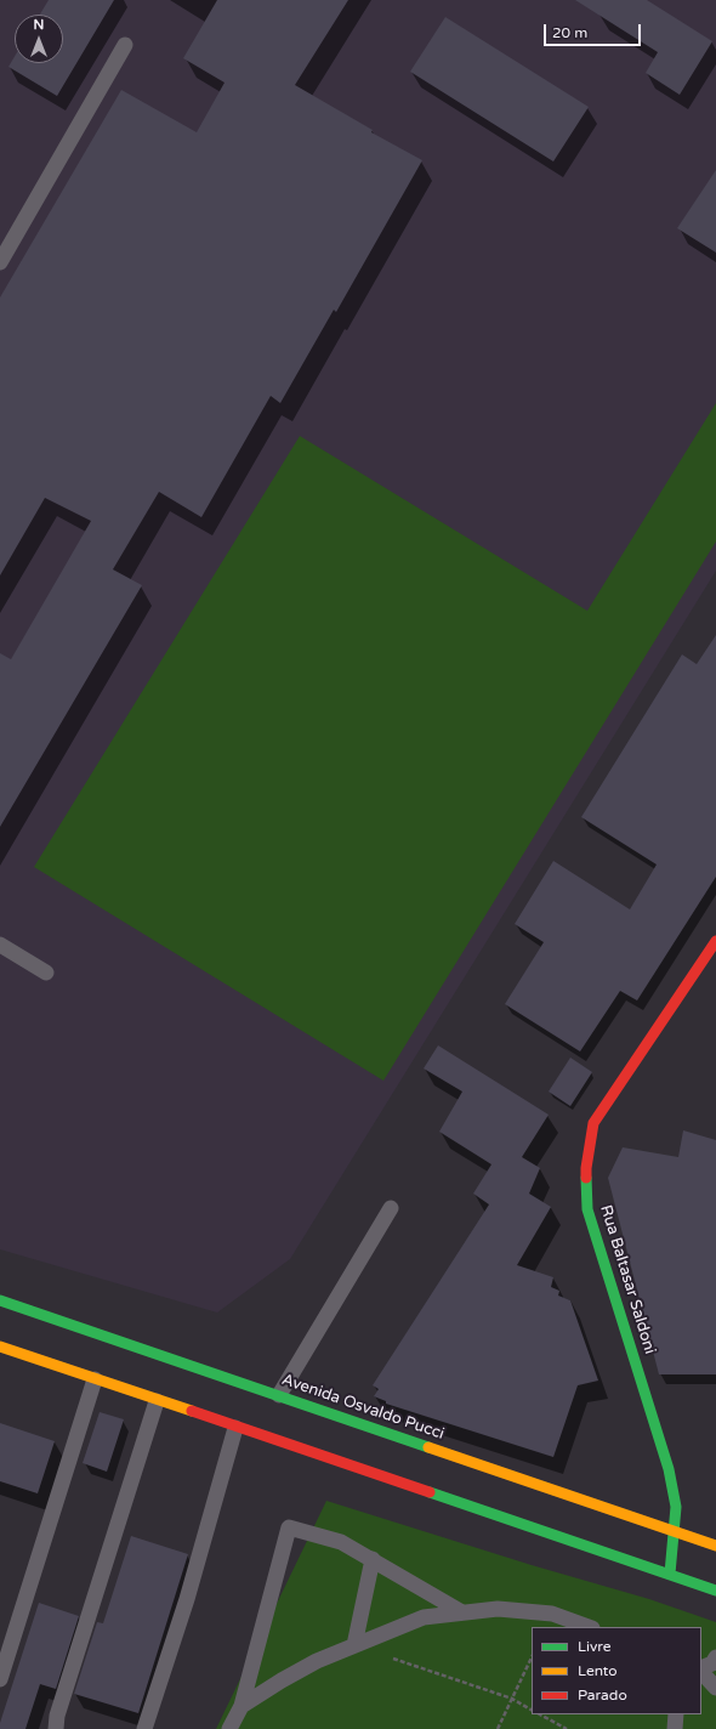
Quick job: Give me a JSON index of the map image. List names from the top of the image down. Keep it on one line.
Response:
{"streets":{"main road":["Rua Baltasar Saldoni","Avenida Osvaldo Pucci"]},"crossings":[["Rua Baltasar Saldoni","Avenida Osvaldo Pucci"]],"legend":["Livre","Lento","Parado"],"scale_bar":"20 m","north":"top"}
